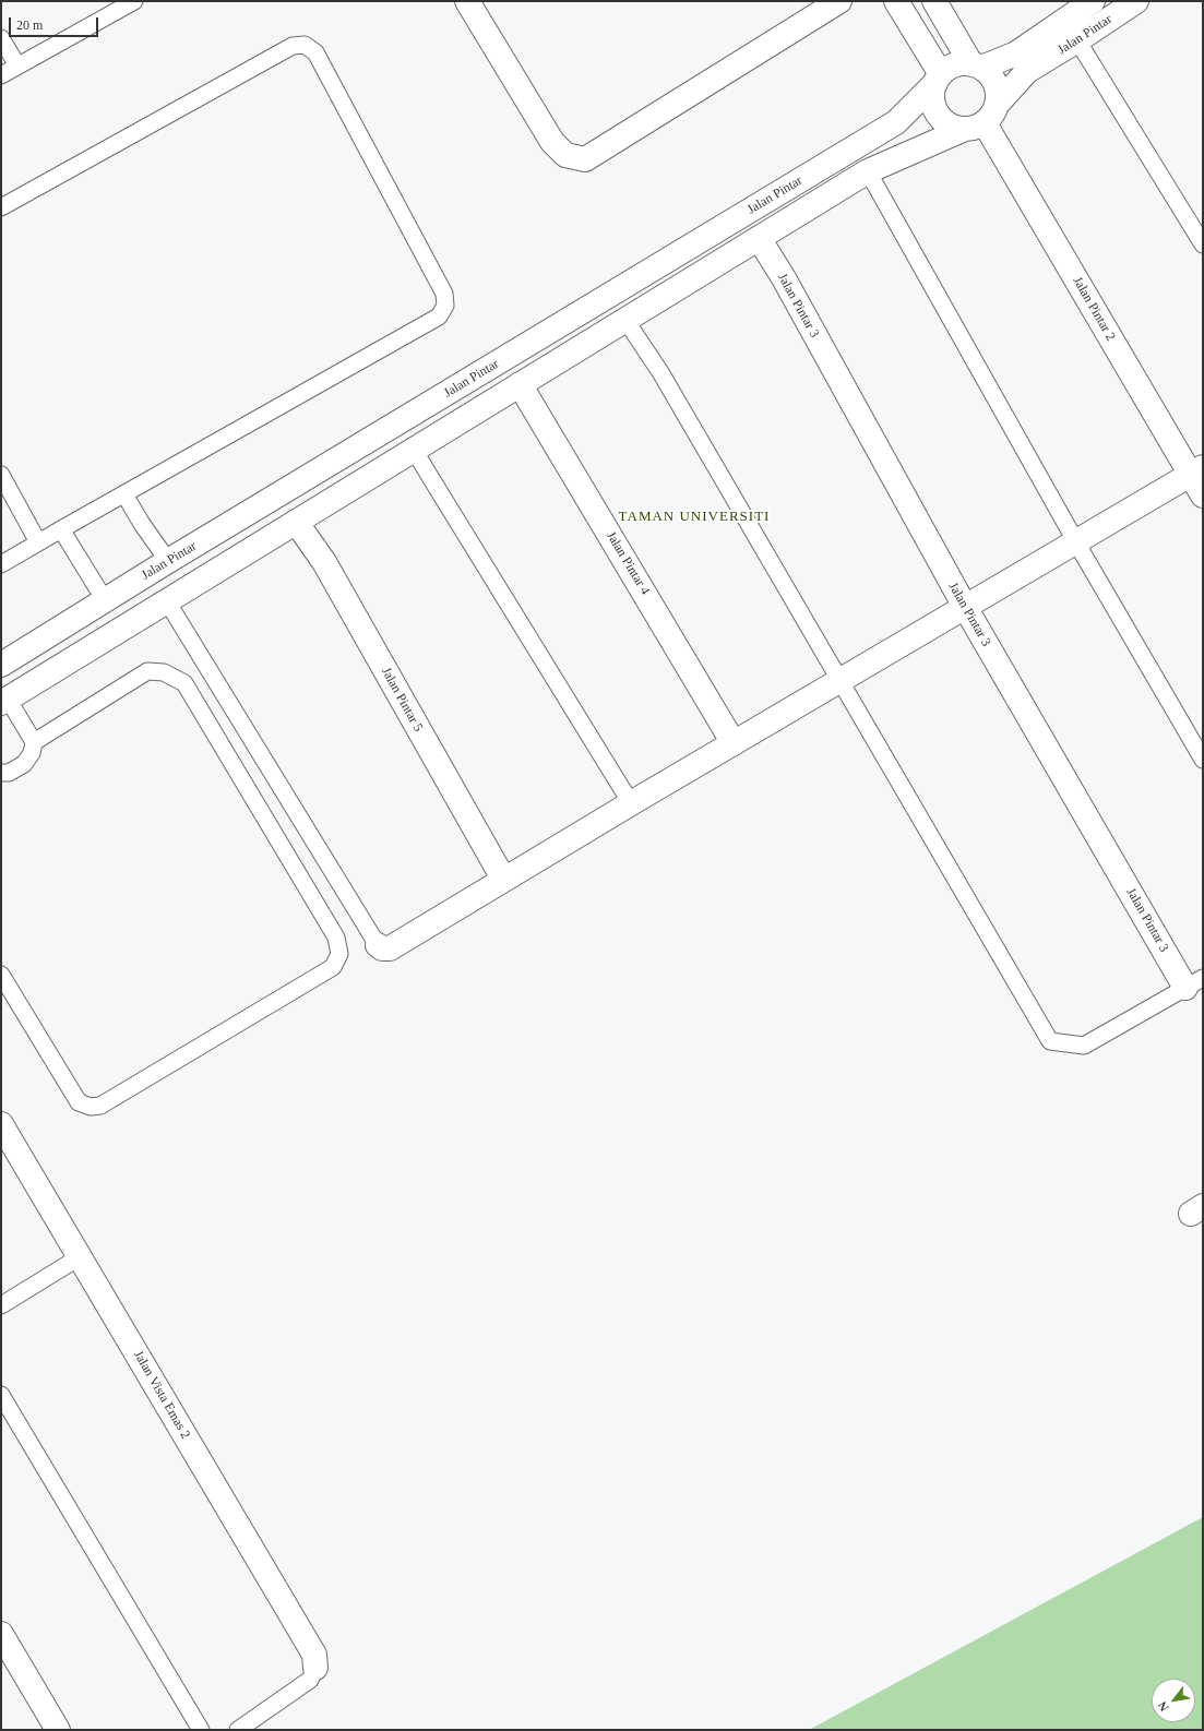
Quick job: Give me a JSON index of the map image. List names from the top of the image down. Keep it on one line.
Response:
{"streets":{"street":["Jalan Pintar","Jalan Pintar 3","Jalan Pintar 2","Jalan Pintar 4","Jalan Pintar 5","Jalan Vista Emas 2"]},"crossings":[["Jalan Pintar","Jalan Pintar 3"],["Jalan Pintar","Jalan Pintar 2"],["Jalan Pintar","Jalan Pintar 4"],["Jalan Pintar","Jalan Pintar 5"]],"districts":["TAMAN UNIVERSITI"],"scale_bar":"20 m","north":"bottom left"}
